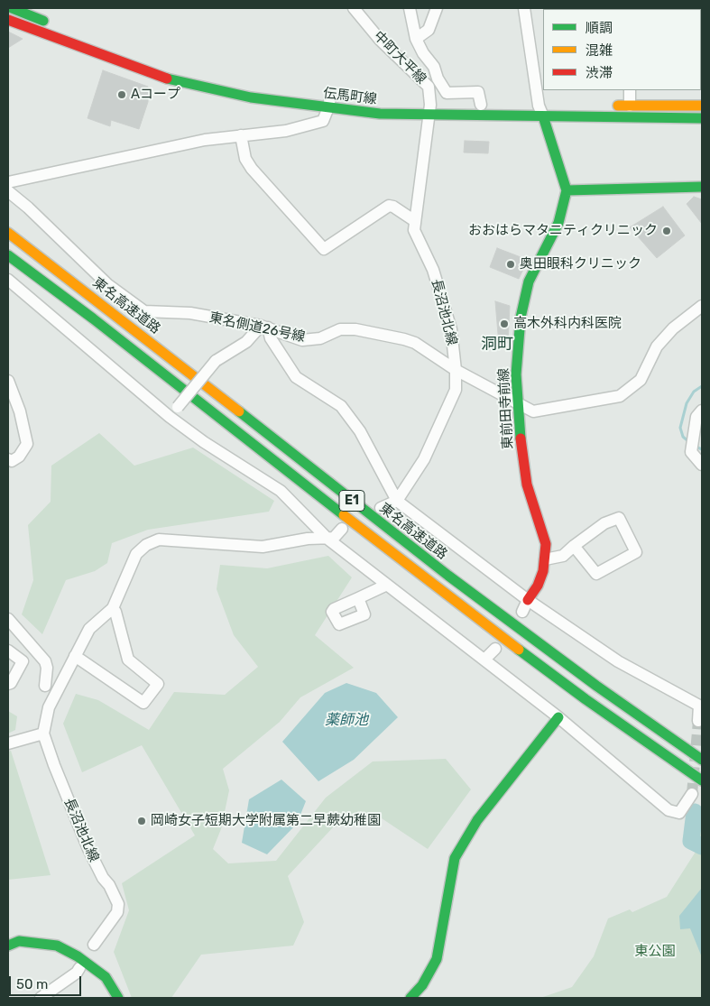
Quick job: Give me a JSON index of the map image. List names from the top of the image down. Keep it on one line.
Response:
{"streets":{"main road":["伝馬町線","東名高速道路","東前田寺前線","E1"],"street":["中町大平線","長沼池北線","東名側道26号線"]},"crossings":[["中町大平線","伝馬町線"],["中町大平線","長沼池北線"],["伝馬町線","長沼池北線"],["長沼池北線","東名側道26号線"],["東名側道26号線","東前田寺前線"]],"districts":["洞町"],"water":["薬師池"],"parks":["東公園"],"places":["Aコープ","おおはらマタニティクリニック","奥田眼科クリニック","高木外科内科医院","岡崎女子短期大学附属第二早蕨幼稚園"],"legend":["順調","混雑","渋滞"],"scale_bar":"50 m"}
